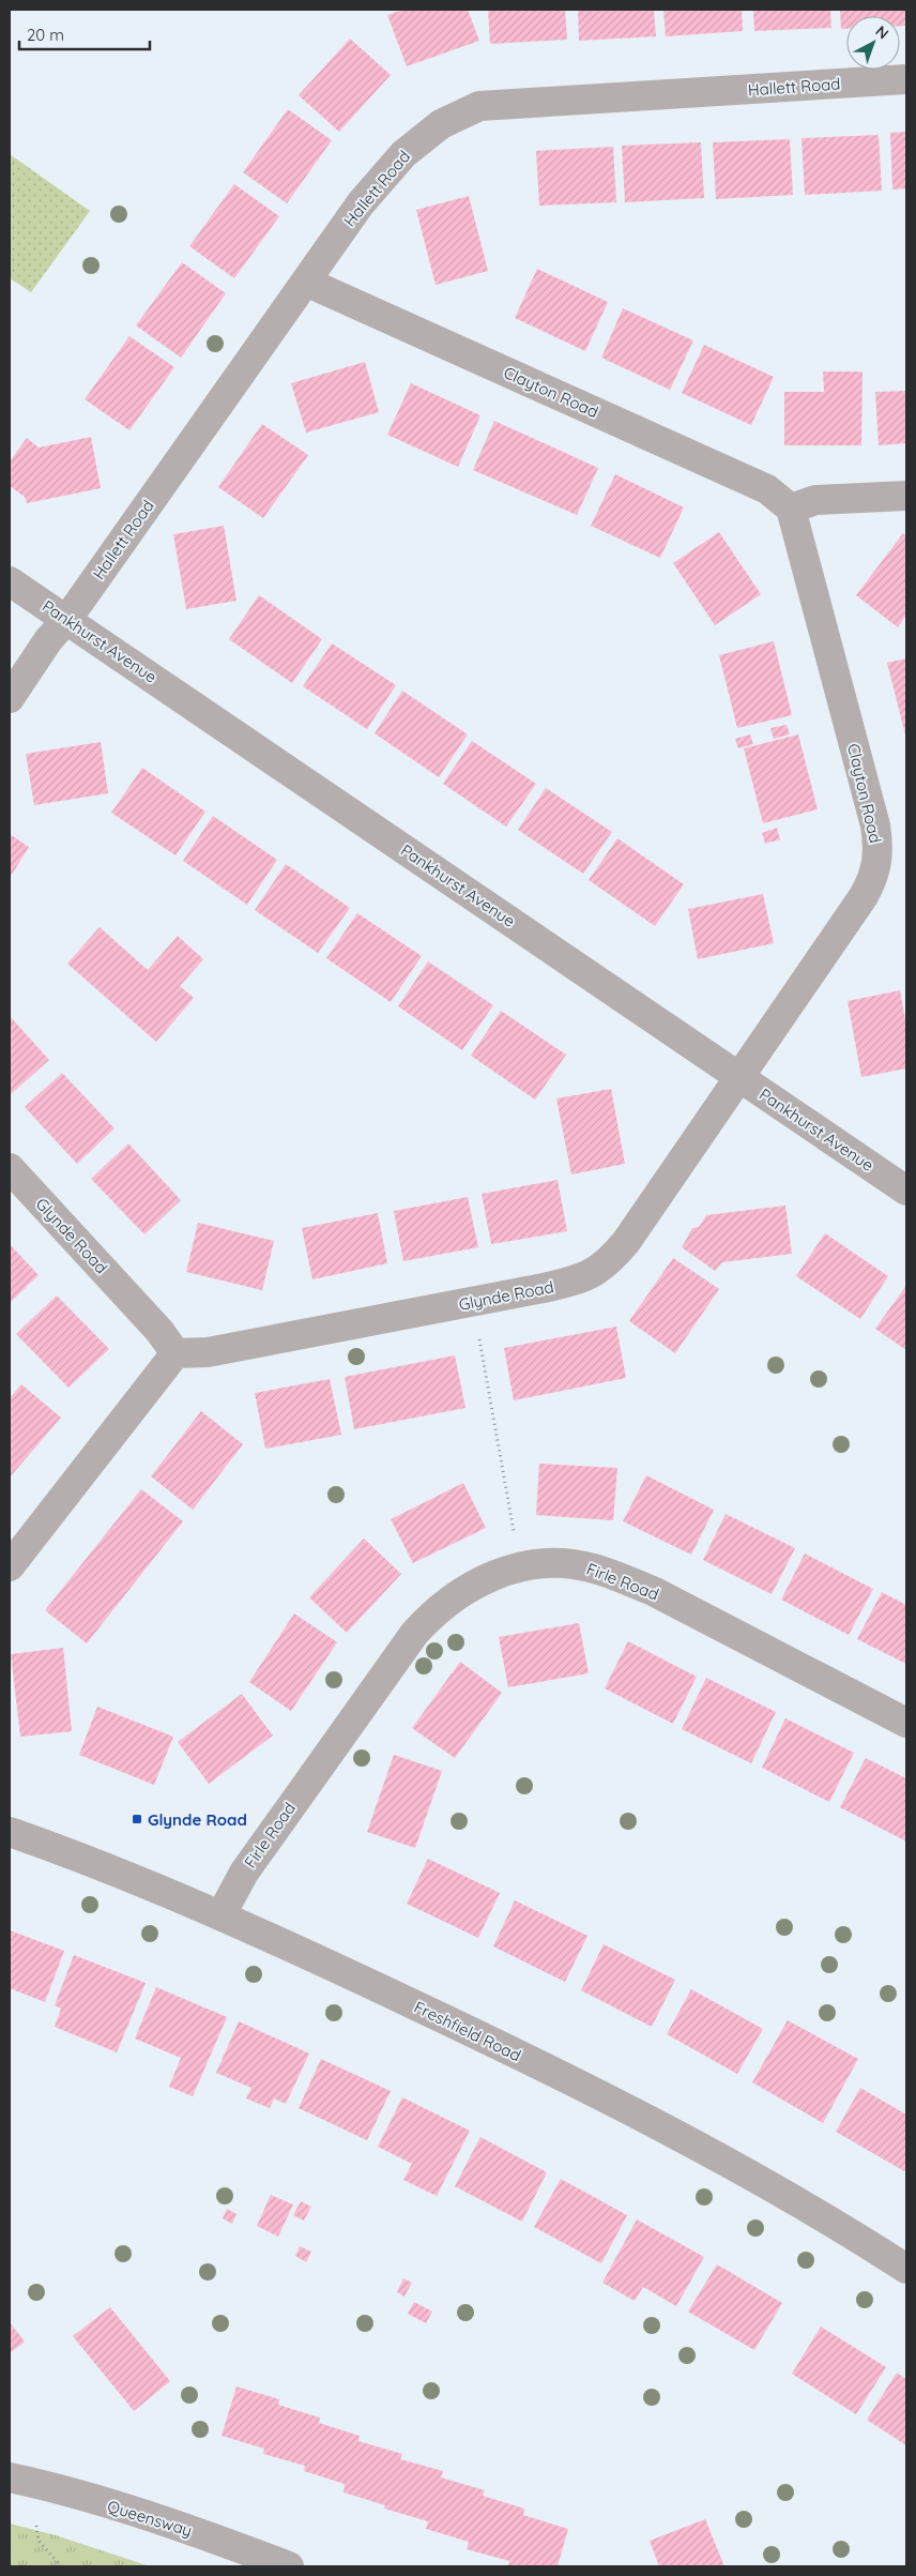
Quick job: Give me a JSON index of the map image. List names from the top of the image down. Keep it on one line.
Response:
{"streets":{"street":["Hallett Road","Clayton Road","Pankhurst Avenue","Glynde Road","Firle Road","Freshfield Road","Queensway"]},"crossings":[["Hallett Road","Clayton Road"],["Hallett Road","Pankhurst Avenue"],["Clayton Road","Pankhurst Avenue"],["Clayton Road","Glynde Road"],["Pankhurst Avenue","Glynde Road"],["Firle Road","Freshfield Road"]],"places":{"transit":["Glynde Road"]},"scale_bar":"20 m","north":"top right"}
